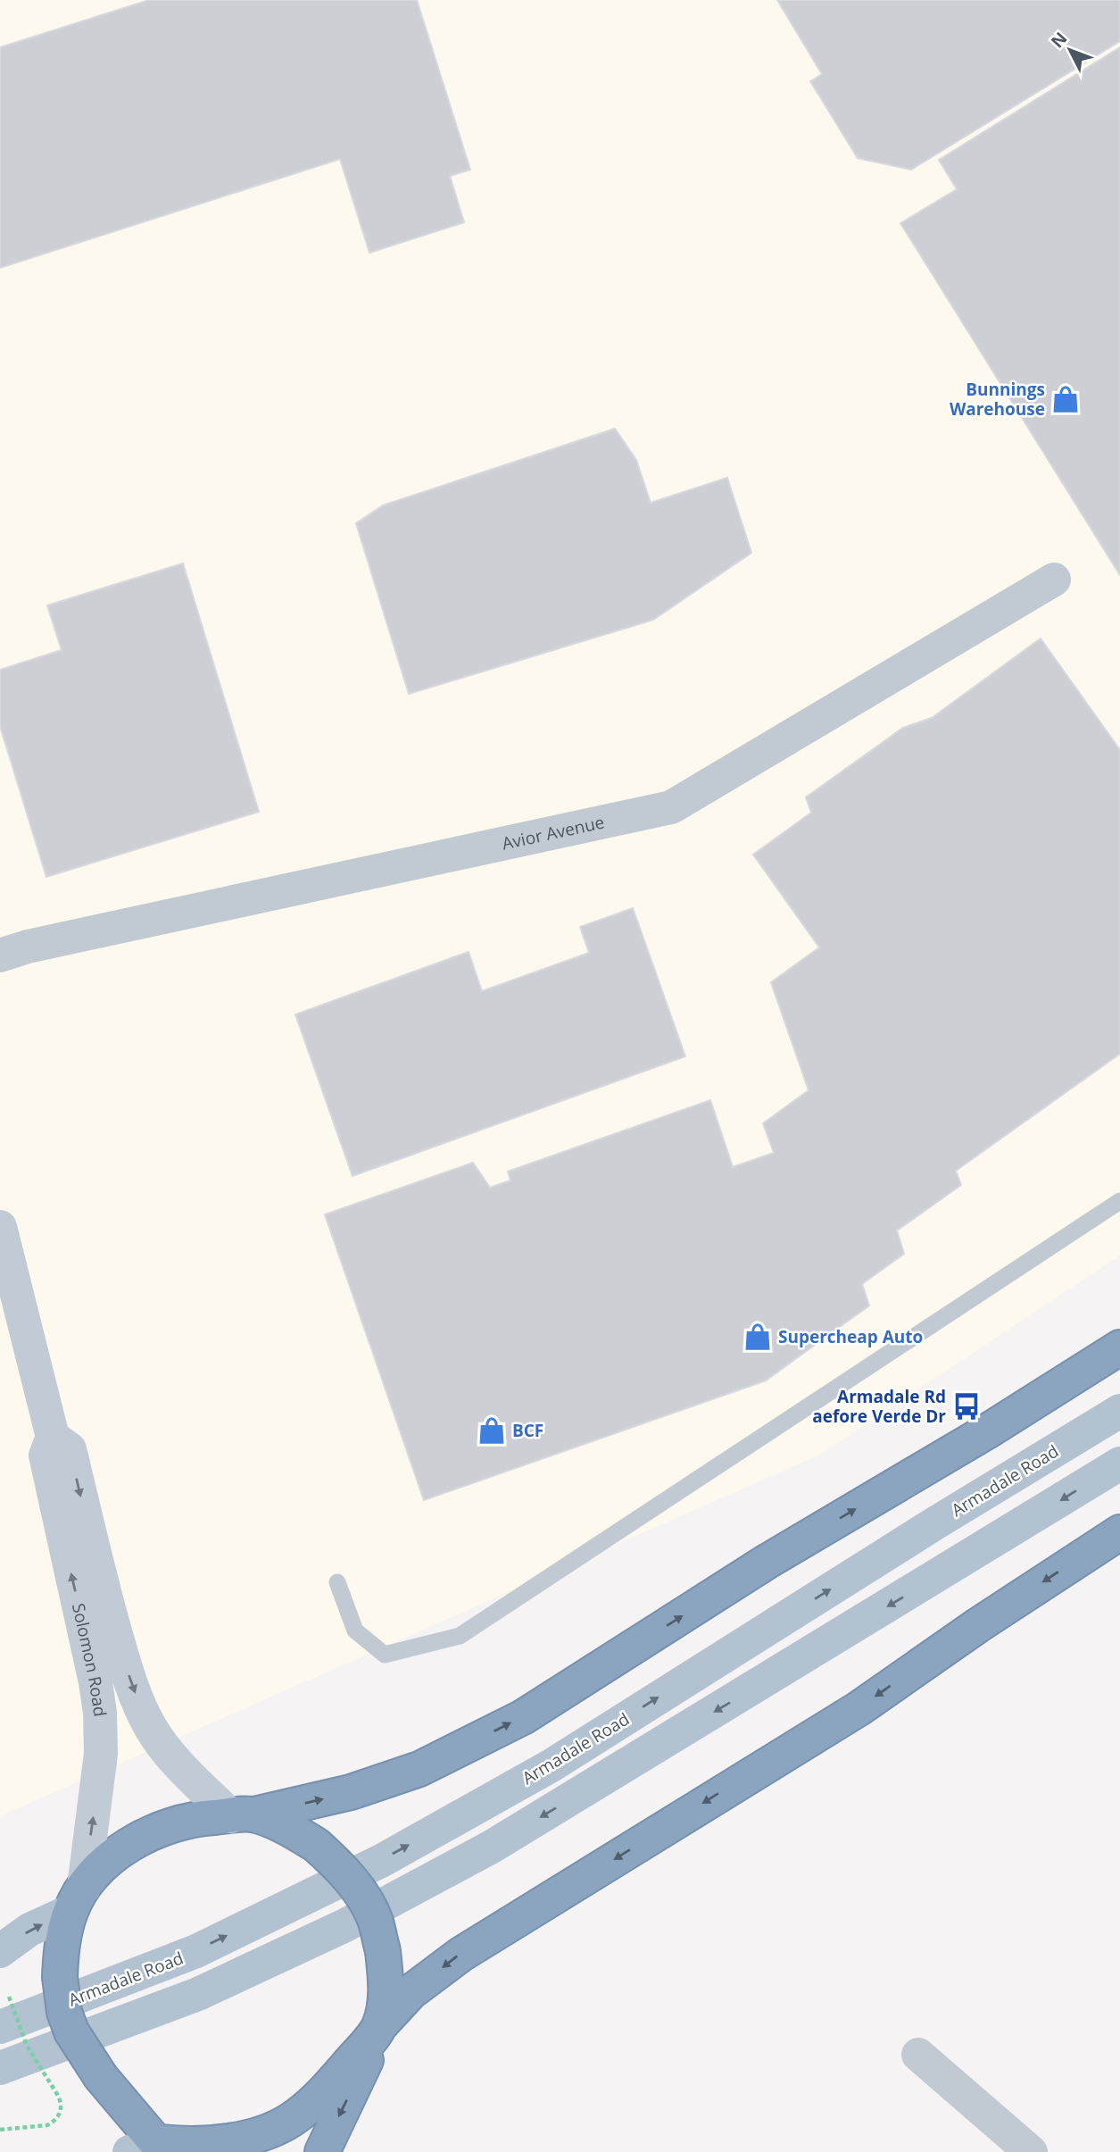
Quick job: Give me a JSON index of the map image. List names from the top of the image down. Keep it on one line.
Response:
{"streets":{"main road":["Armadale Road","Solomon Road"],"street":["Avior Avenue"]},"places":{"shop":["Bunnings Warehouse","Supercheap Auto","BCF"],"bus stop":["Armadale Rd aefore Verde Dr"]},"north":"top left"}
